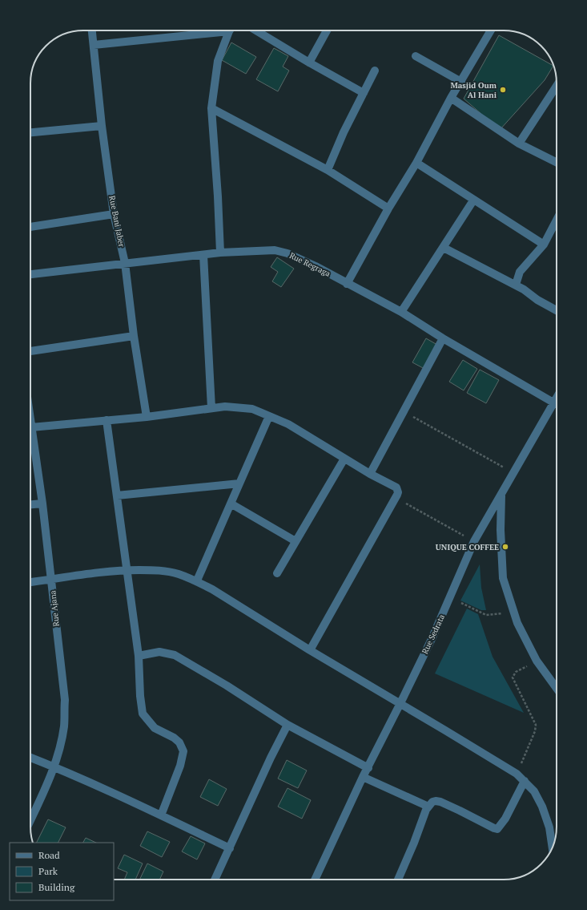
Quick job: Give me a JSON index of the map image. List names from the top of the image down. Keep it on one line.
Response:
{"streets":{"street":["Rue Bani Jaber","Rue Regraga","Rue Ajana","Rue Sedrata"]},"crossings":[["Rue Bani Jaber","Rue Regraga"],["Rue Regraga","Rue Sedrata"]],"places":["Masjid Oum Al Hani","UNIQUE COFFEE"],"legend":["Road","Park","Building"]}
